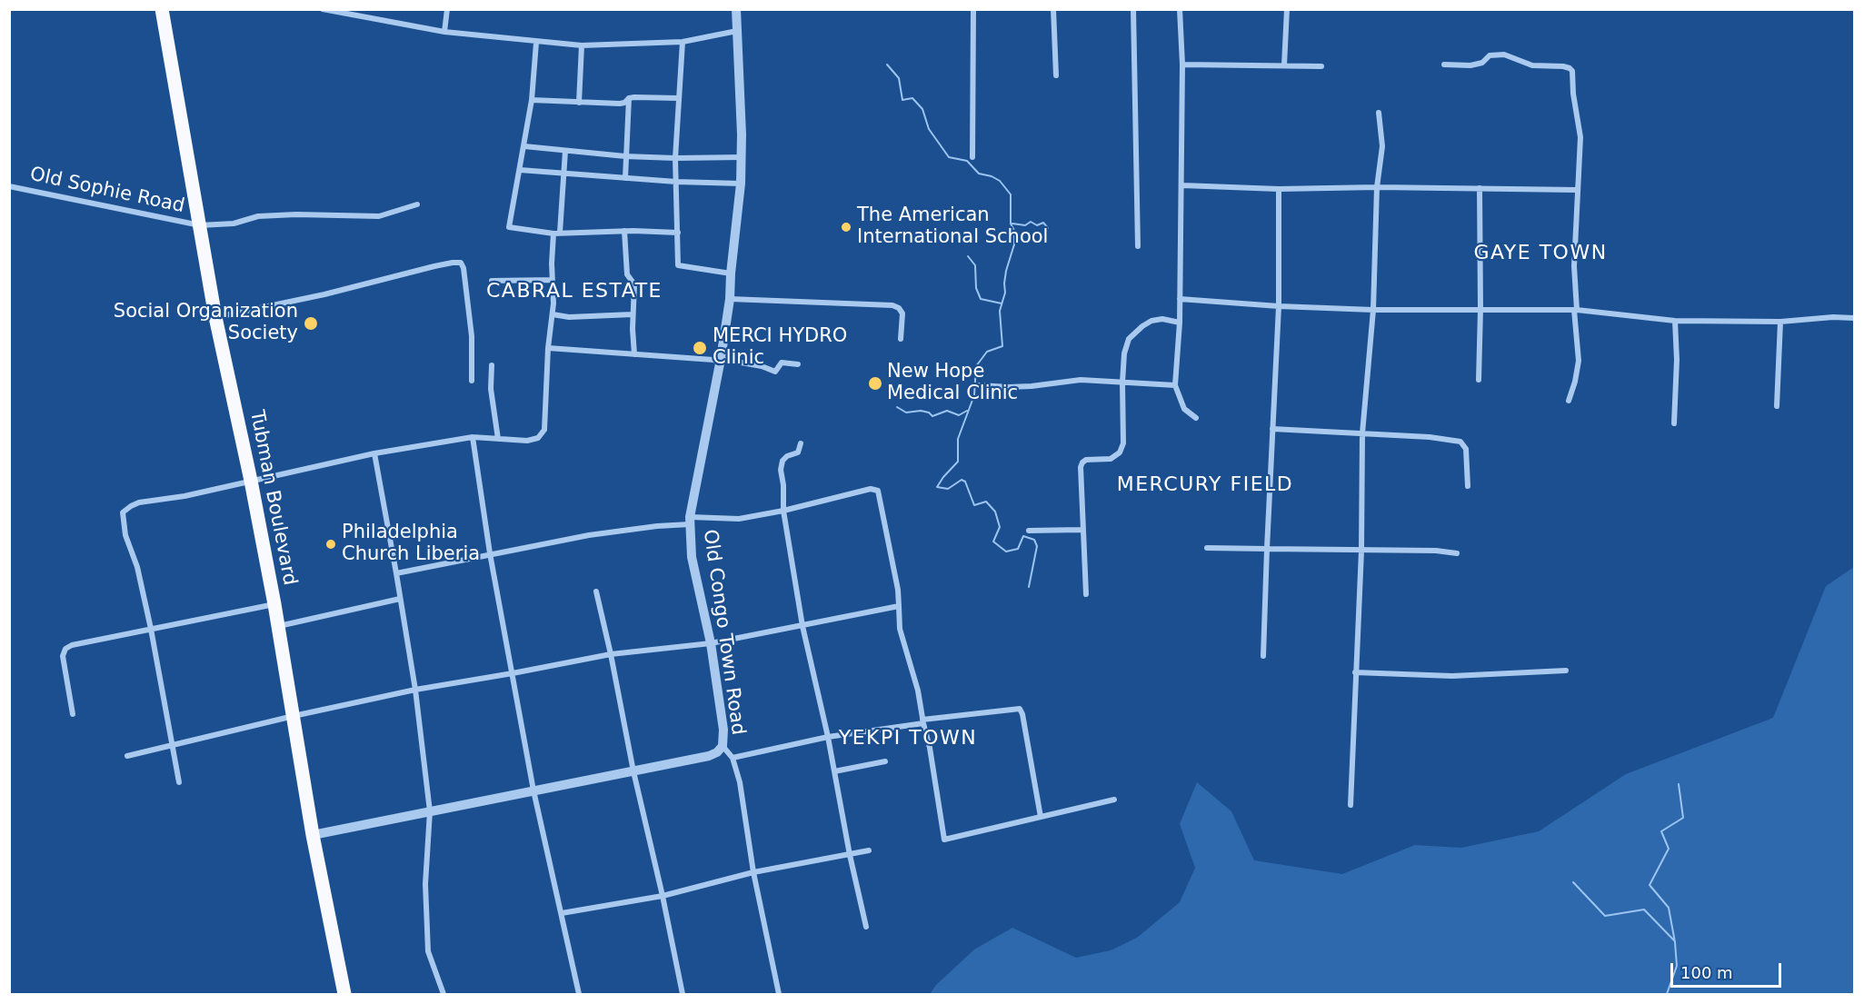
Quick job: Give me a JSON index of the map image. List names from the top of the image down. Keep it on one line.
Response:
{"streets":{"highway":["Tubman Boulevard"],"street":["Old Sophie Road","Old Congo Town Road"]},"crossings":[["Old Sophie Road","Tubman Boulevard"],["Tubman Boulevard","Old Congo Town Road"]],"districts":["GAYE TOWN","CABRAL ESTATE","MERCURY FIELD","YEKPI TOWN"],"places":["The American International School","Social Organization Society","MERCI HYDRO Clinic","New Hope Medical Clinic","Philadelphia Church Liberia"],"scale_bar":"100 m"}
